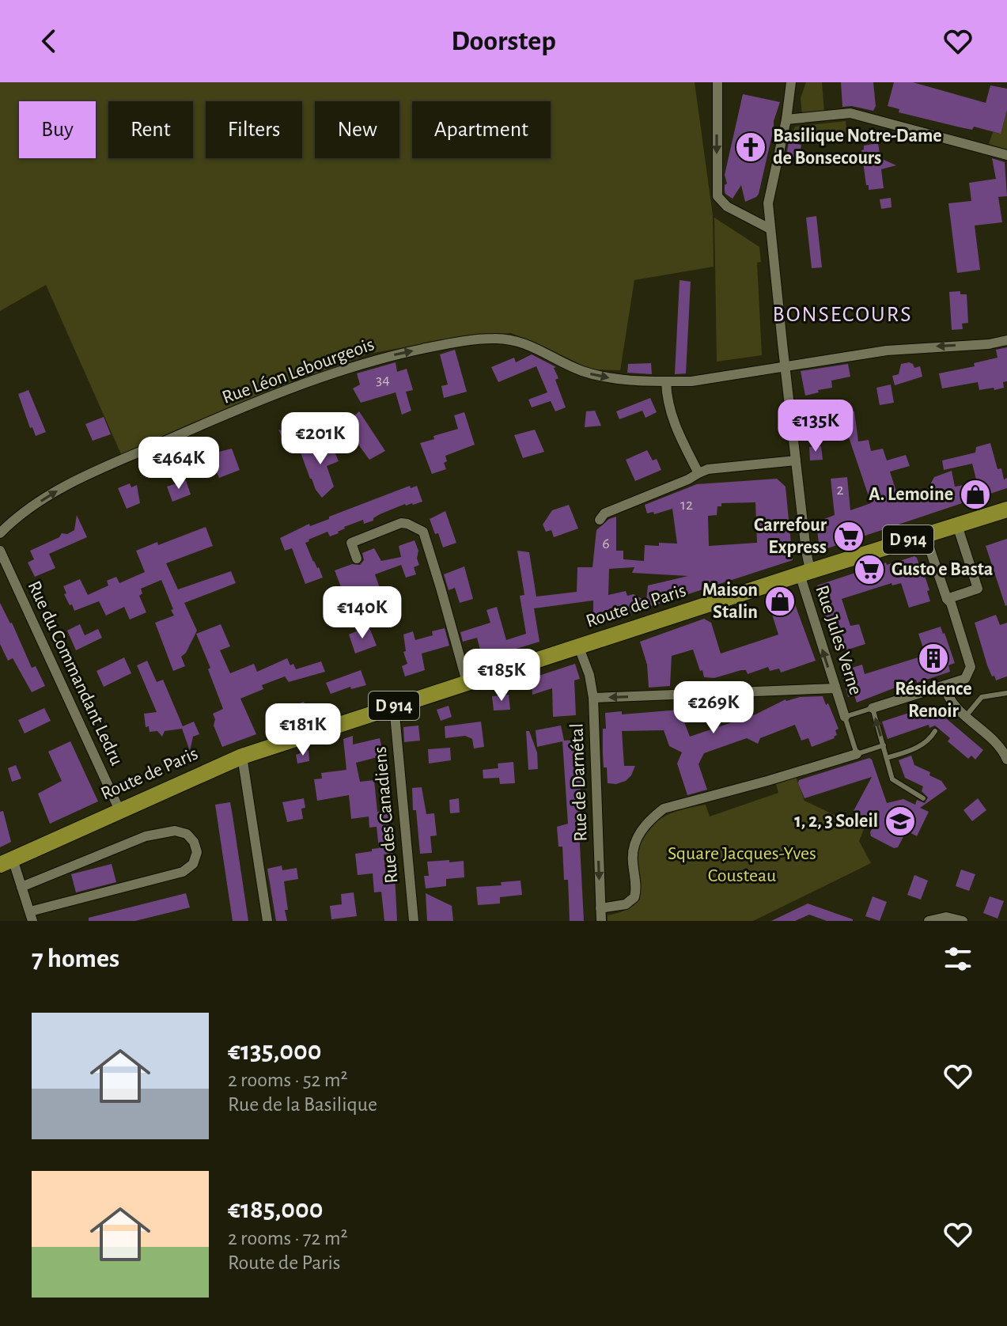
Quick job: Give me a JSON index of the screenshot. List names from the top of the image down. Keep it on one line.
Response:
{"streets":{"main road":["D 914","Route de Paris"],"street":["Rue Léon Lebourgeois","Rue Jules Verne","Rue du Commandant Ledru","Rue de Darnétal","Rue des Canadiens"]},"crossings":[["Rue Léon Lebourgeois","Rue Jules Verne"],["Route de Paris","Rue Jules Verne"],["Route de Paris","Rue du Commandant Ledru"],["Route de Paris","Rue de Darnétal"],["Route de Paris","Rue des Canadiens"]],"one_way":["Rue de Darnétal"],"districts":["BONSECOURS"],"parks":["Square Jacques-Yves Cousteau"],"places":{"church":["Basilique Notre-Dame de Bonsecours"],"shop":["A. Lemoine","Maison Stalin"],"supermarket":["Carrefour Express","Gusto e Basta"],"building":["Résidence Renoir"],"school or university":["1, 2, 3 Soleil"]},"house_numbers":["34","2","12","6"],"page":{"header":"Doorstep","chip":["Buy","Rent","Filters","New","Apartment"],"price":["€135K","€201K","€464K","€140K","€185K","€269K","€181K"],"heading":"7 homes","list":[{"name":"€135,000","note":"2 rooms · 52 m² · Rue de la Basilique"},{"name":"€185,000","note":"2 rooms · 72 m² · Route de Paris"}]}}
